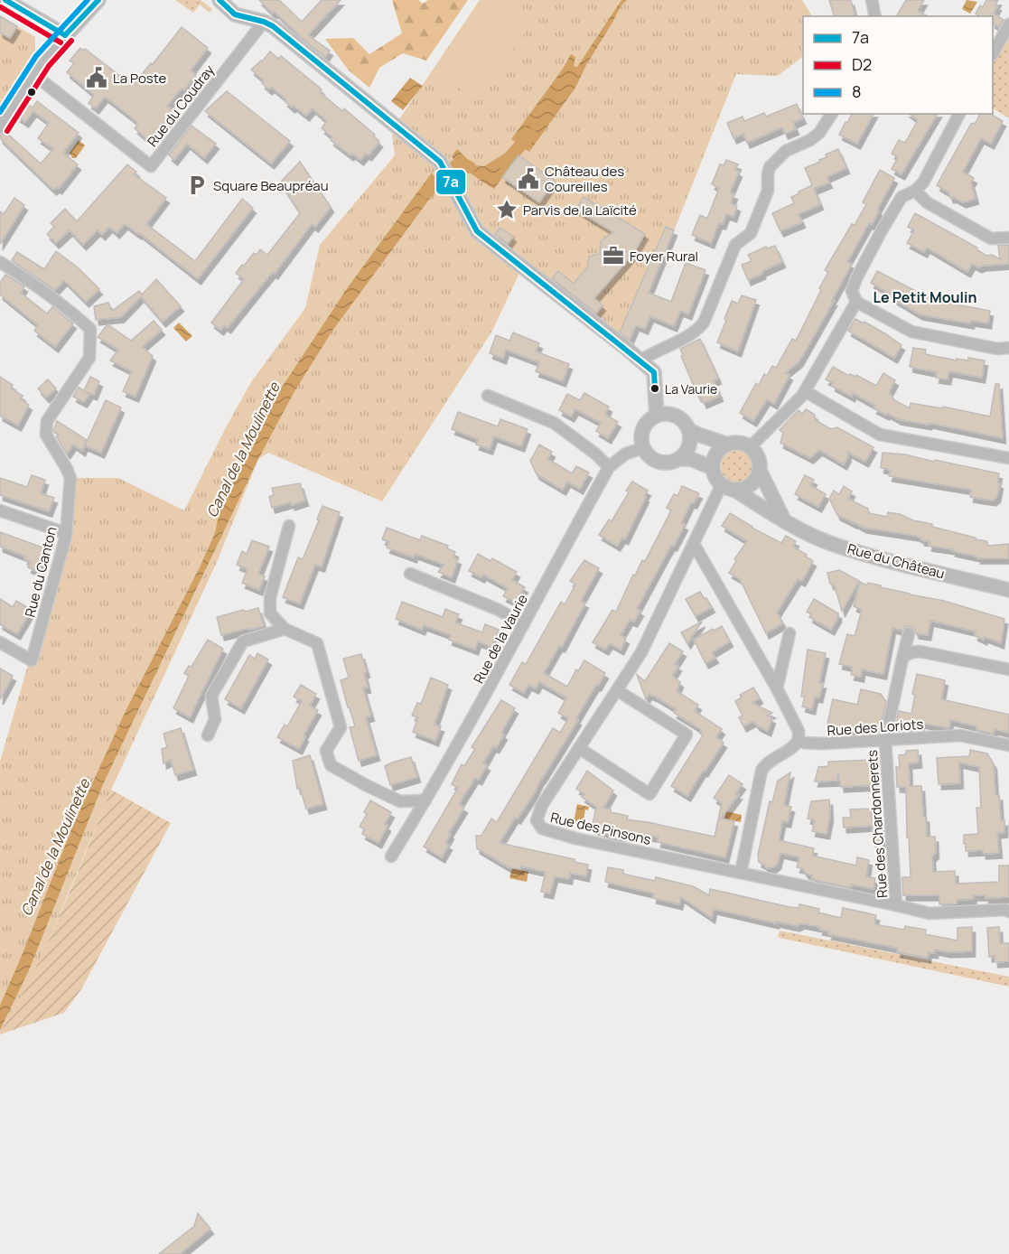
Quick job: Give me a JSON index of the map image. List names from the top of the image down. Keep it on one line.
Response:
{"streets":{"street":["Rue du Coudray","Rue du Château","Rue du Canton","Rue de la Vaurie","Rue des Loriots","Rue des Chardonnerets","Rue des Pinsons"]},"crossings":[["Rue du Château","Rue des Pinsons"],["Rue des Loriots","Rue des Chardonnerets"],["Rue des Chardonnerets","Rue des Pinsons"]],"districts":["Le Petit Moulin"],"water":["Canal de la Moulinette"],"places":{"public building":["La Poste","Château des Coureilles"],"parking":["Square Beaupréau"],"place":["Parvis de la Laïcité"],"office":["Foyer Rural"],"other":["La Vaurie"]},"lines":["transit line 7a","transit line 8","transit line D2"],"legend":["7a","D2","8"]}
